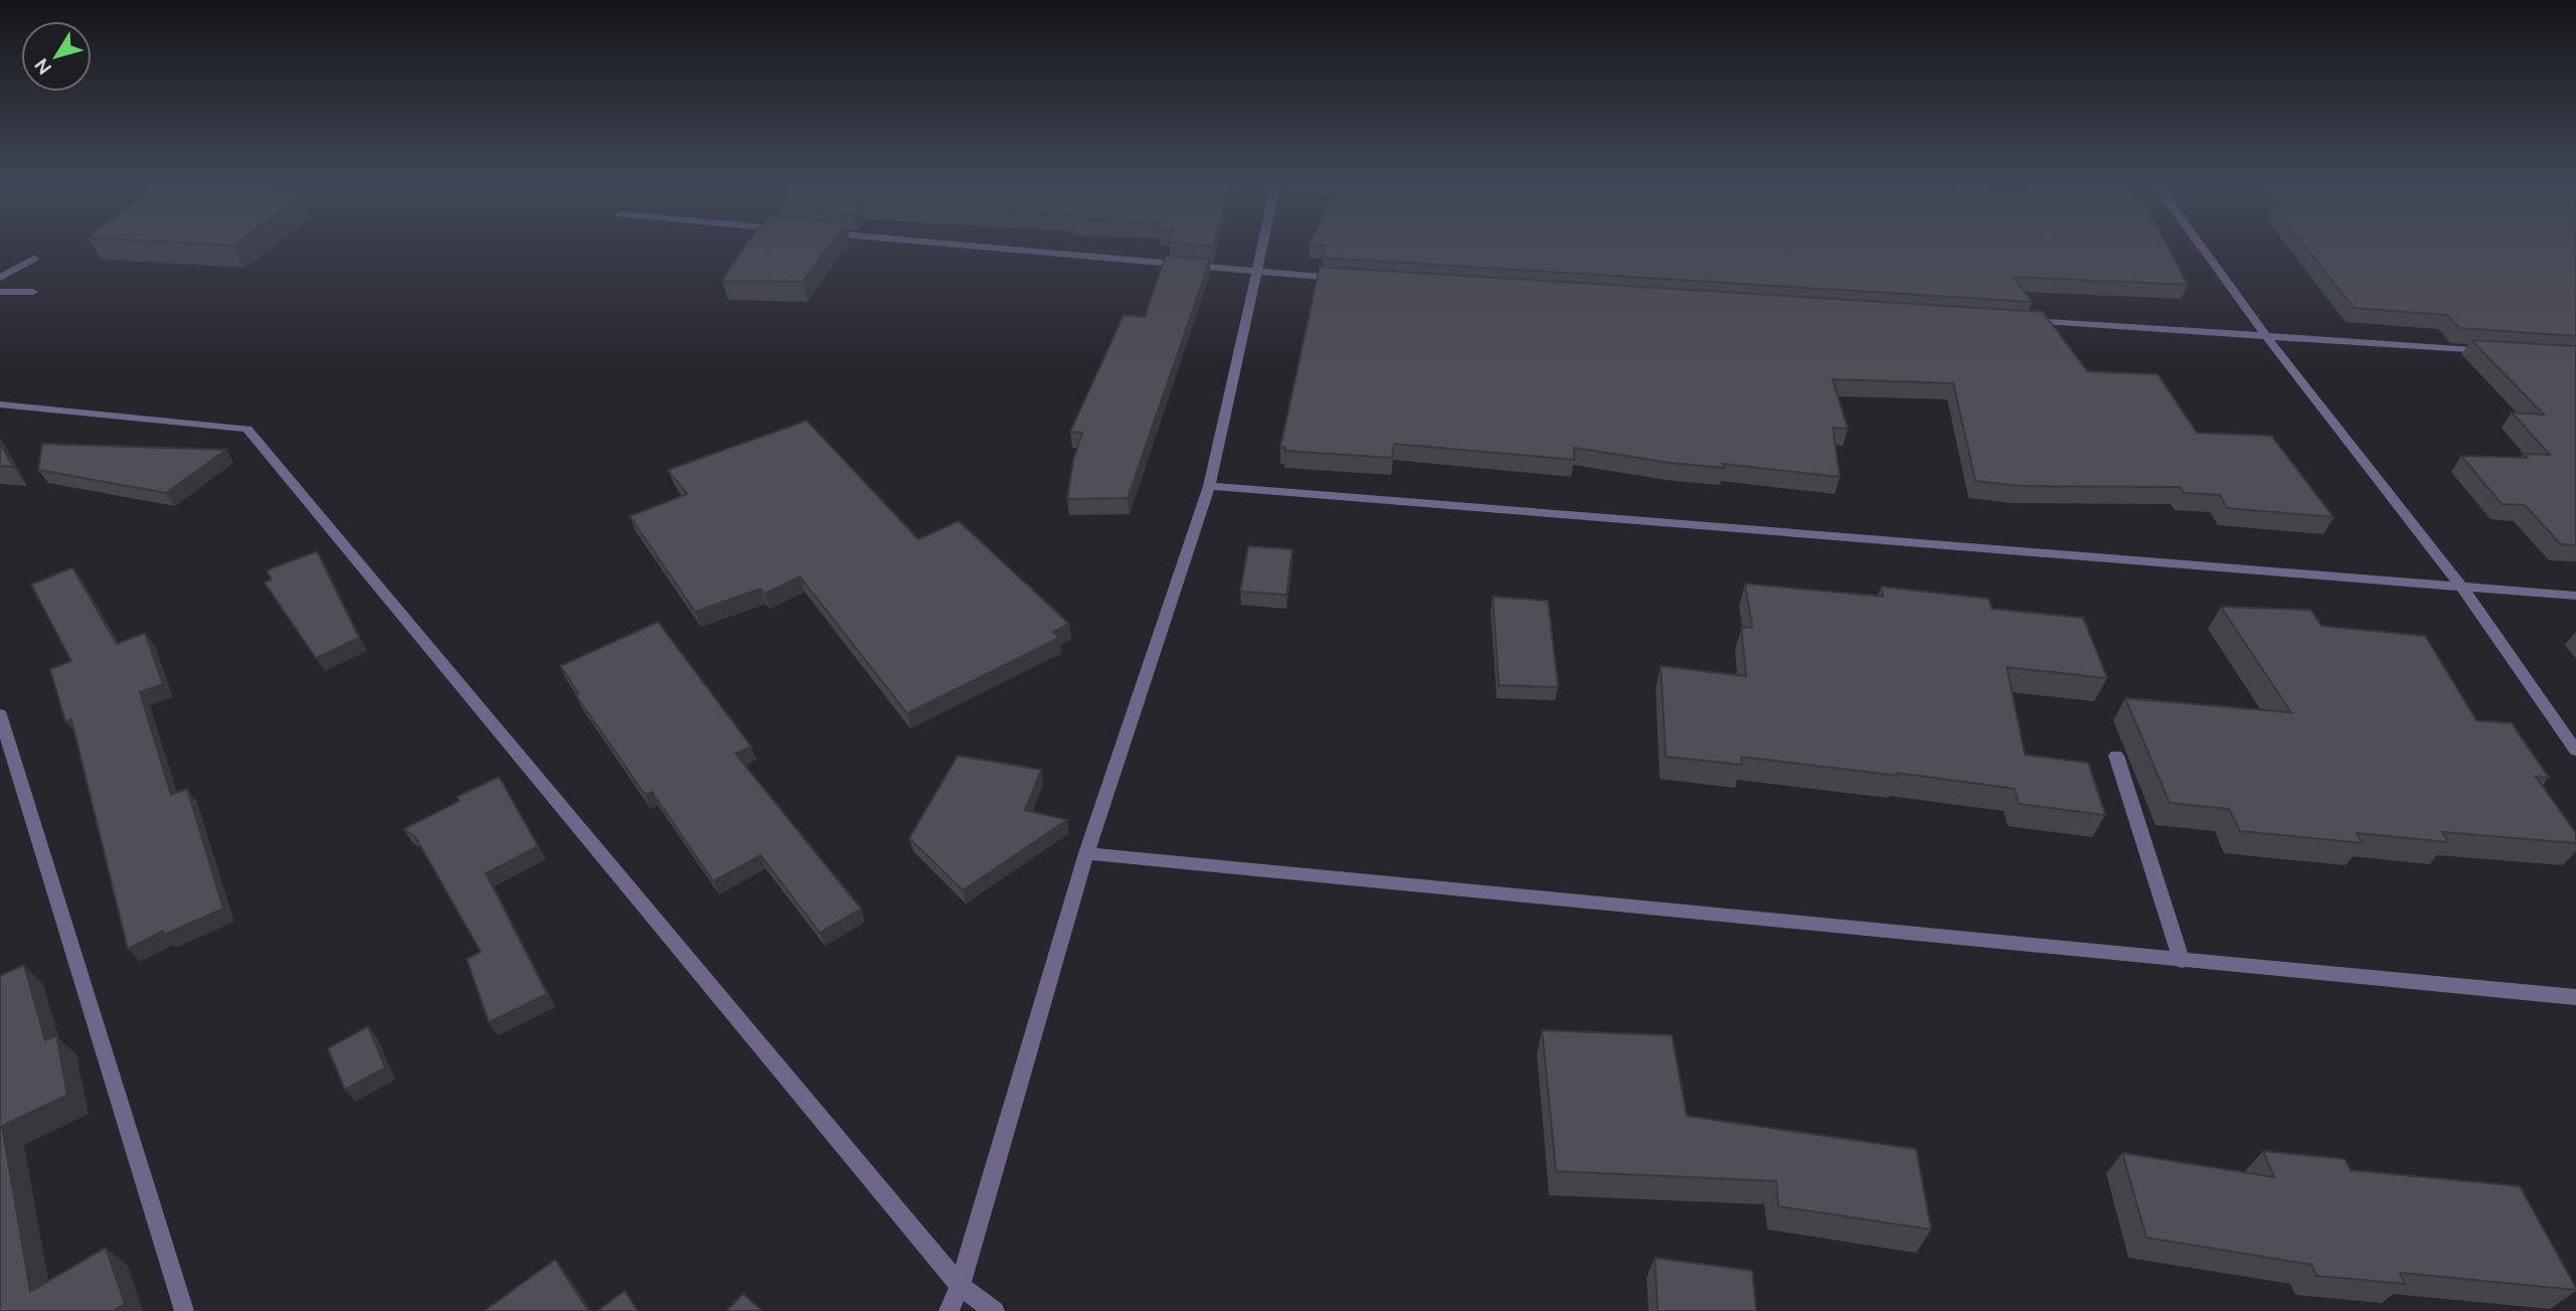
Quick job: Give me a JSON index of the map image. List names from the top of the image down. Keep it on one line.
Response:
{"north":"bottom left"}
